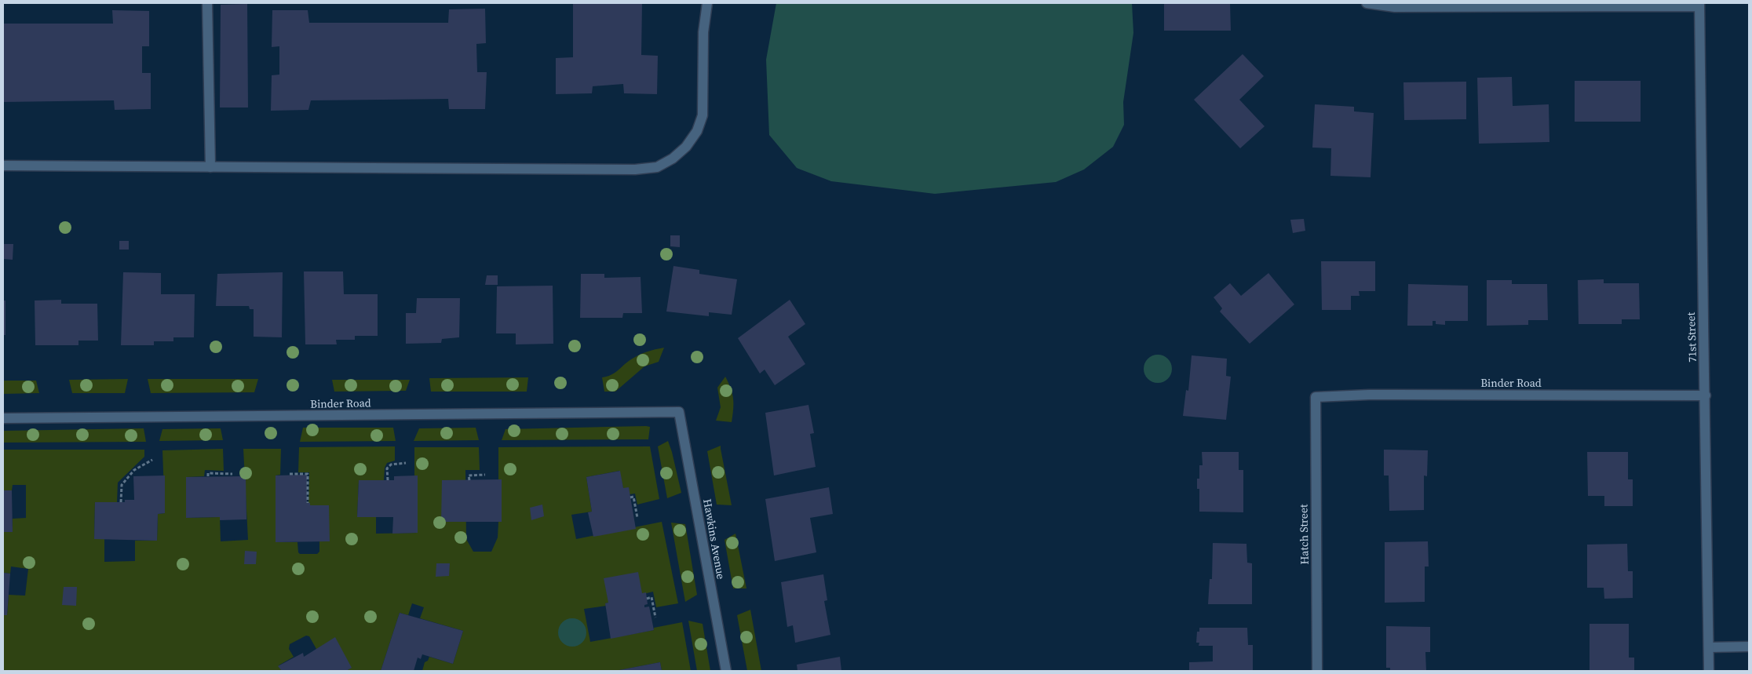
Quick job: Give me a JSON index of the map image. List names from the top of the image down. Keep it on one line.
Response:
{"streets":{"street":["71st Street","Binder Road","Hatch Street","Hawkins Avenue"]},"crossings":[["71st Street","Binder Road"],["Binder Road","Hatch Street"],["Binder Road","Hawkins Avenue"]]}
